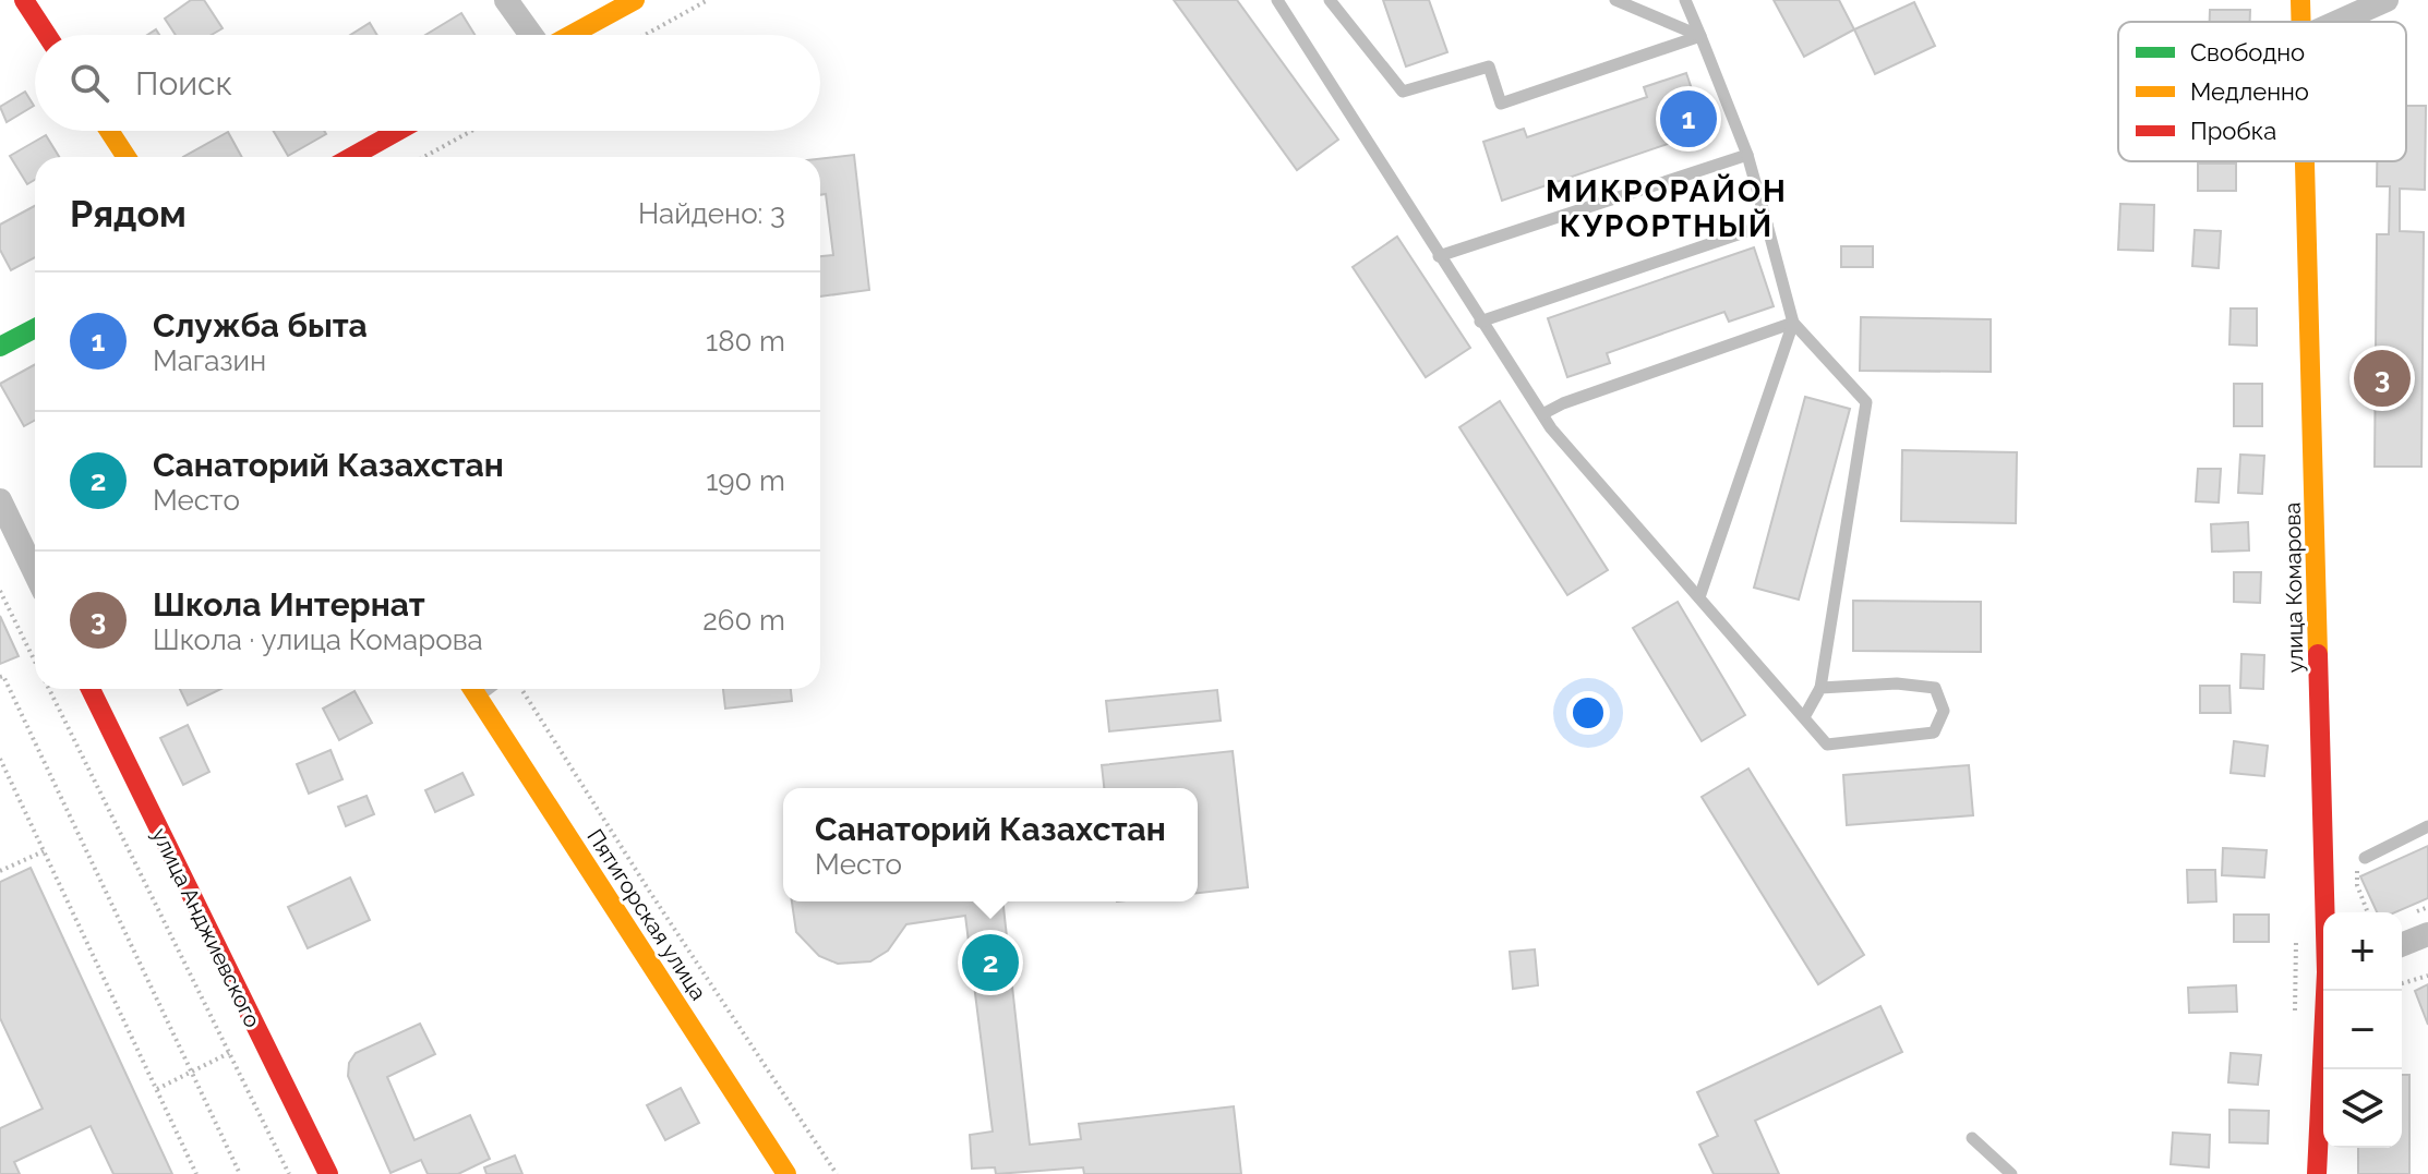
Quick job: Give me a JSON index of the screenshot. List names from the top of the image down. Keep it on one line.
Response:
{"streets":{"street":["улица Комарова","Пятигорская улица","улица Анджиевского"]},"districts":["МИКРОРАЙОН КУРОРТНЫЙ"],"legend":["Свободно","Медленно","Пробка"],"page":{"search":"Поиск","pins":["1","3","2"],"heading":["Рядом","Найдено: 3"],"list":[{"mark":"1","name":"Служба быта","note":"Магазин","value":"180 m"},{"mark":"2","name":"Санаторий Казахстан","note":"Место","value":"190 m"},{"mark":"3","name":"Школа Интернат","note":"Школа · улица Комарова","value":"260 m"}],"popup":["Санаторий Казахстан","Место"],"map_buttons":["+","−"]}}
